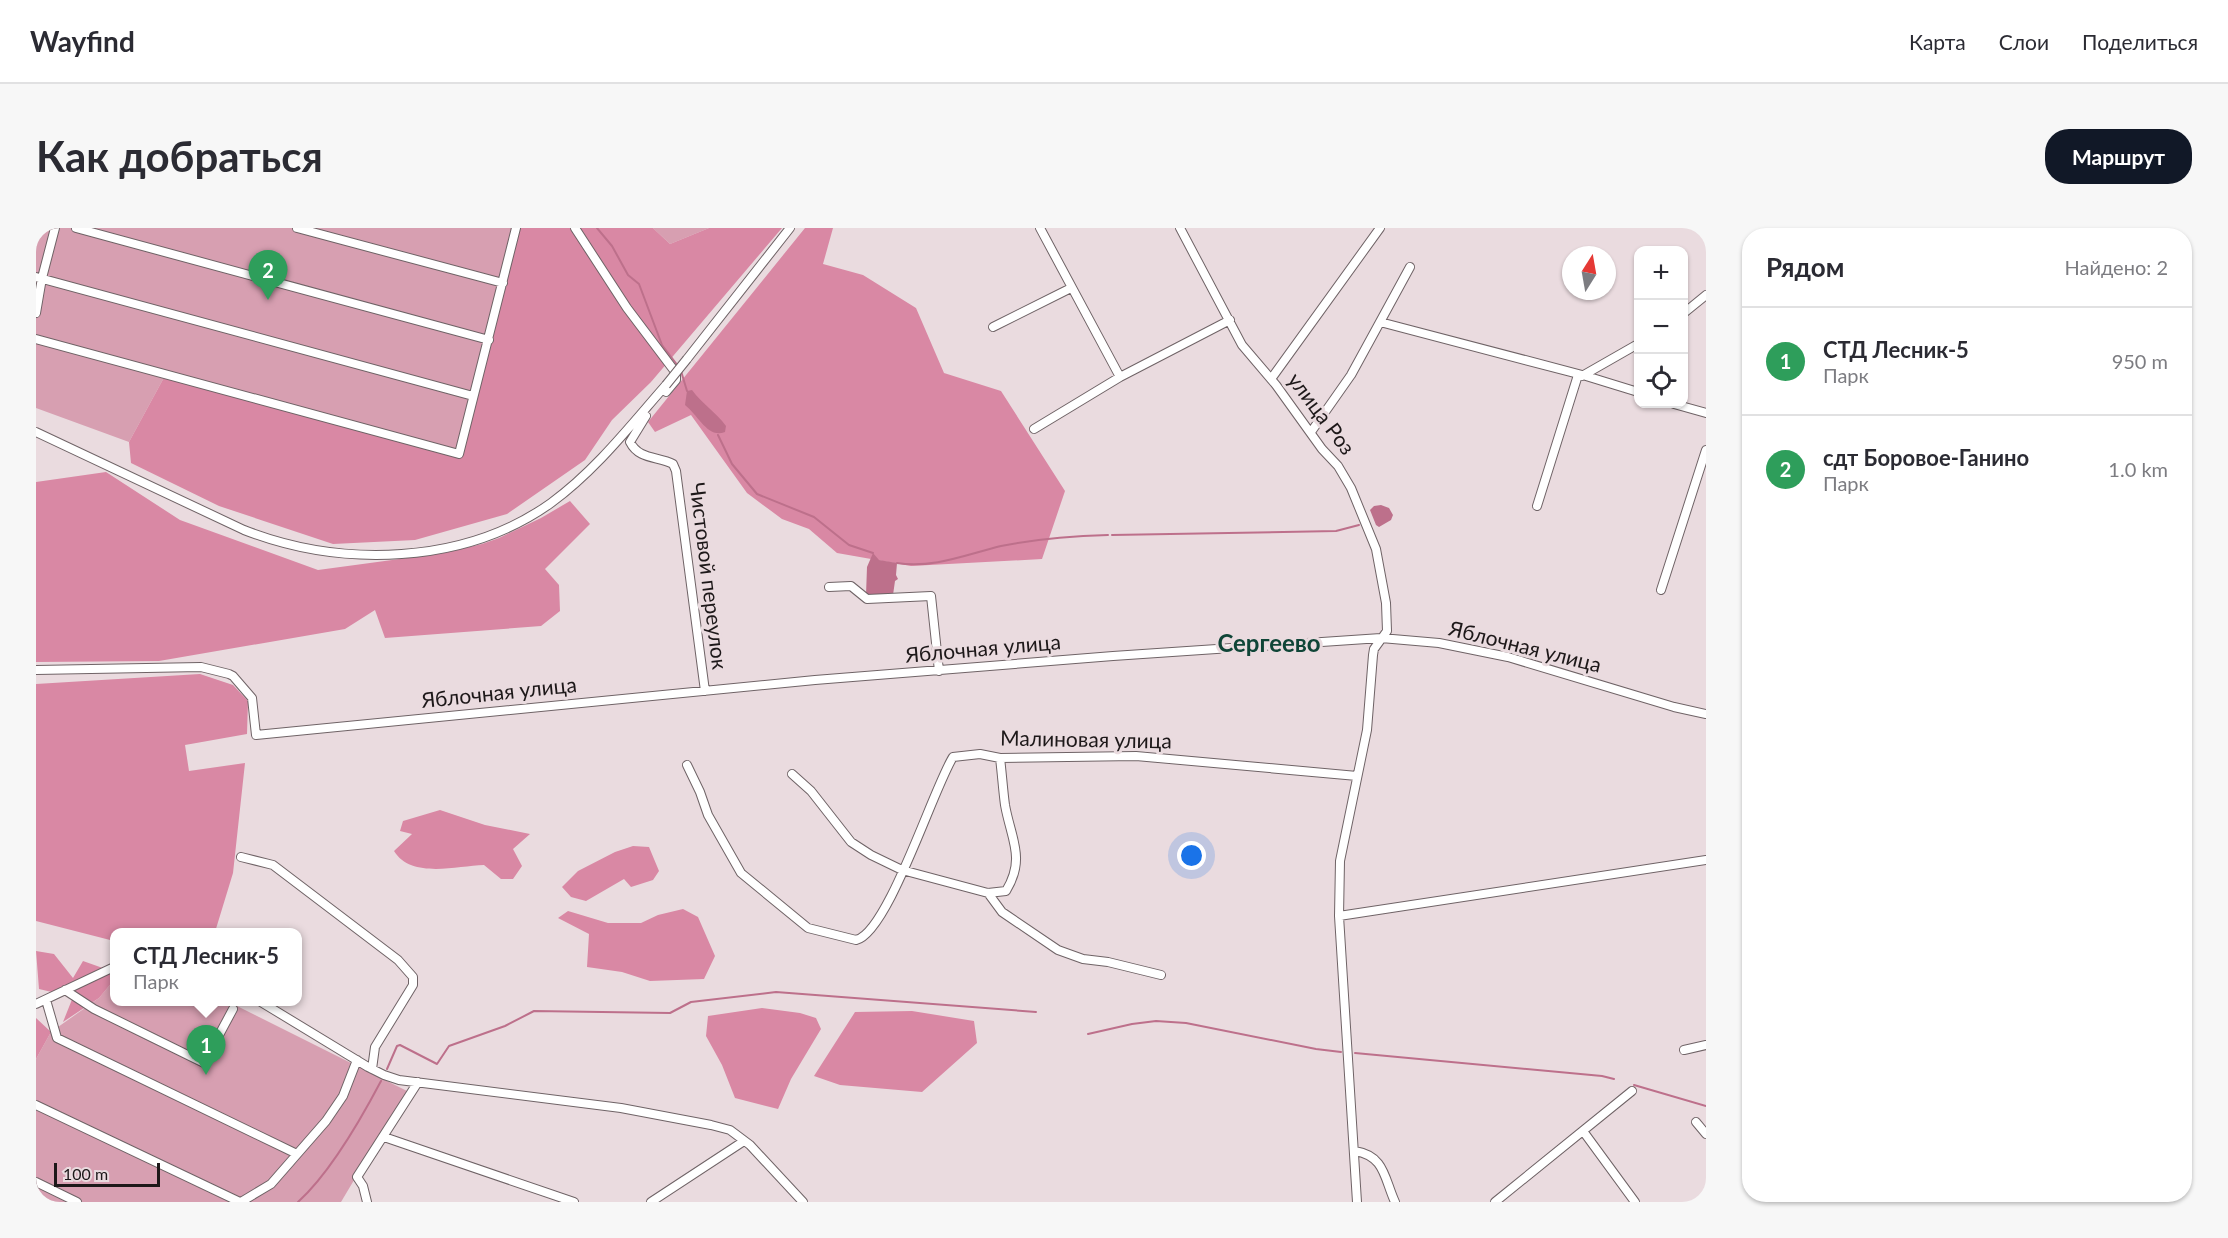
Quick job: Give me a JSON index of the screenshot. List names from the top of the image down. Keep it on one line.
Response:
{"streets":{"street":["улица Роз","Чистовой переулок","Яблочная улица","Малиновая улица"]},"crossings":[["улица Роз","Яблочная улица"],["улица Роз","Малиновая улица"],["Чистовой переулок","Яблочная улица"]],"districts":["Сергеево"],"scale_bar":"100 m","north":"top","page":{"header":"Wayfind","nav":["Карта","Слои","Поделиться"],"buttons":"Маршрут","title":"Как добраться","heading":["Рядом","Найдено: 2"],"map_buttons":["+","−"],"pins":["2","1"],"list":[{"mark":"1","name":"СТД Лесник-5","note":"Парк","value":"950 m"},{"mark":"2","name":"сдт Боровое-Ганино","note":"Парк","value":"1.0 km"}],"popup":["СТД Лесник-5","Парк"],"scale":"100 m"}}
